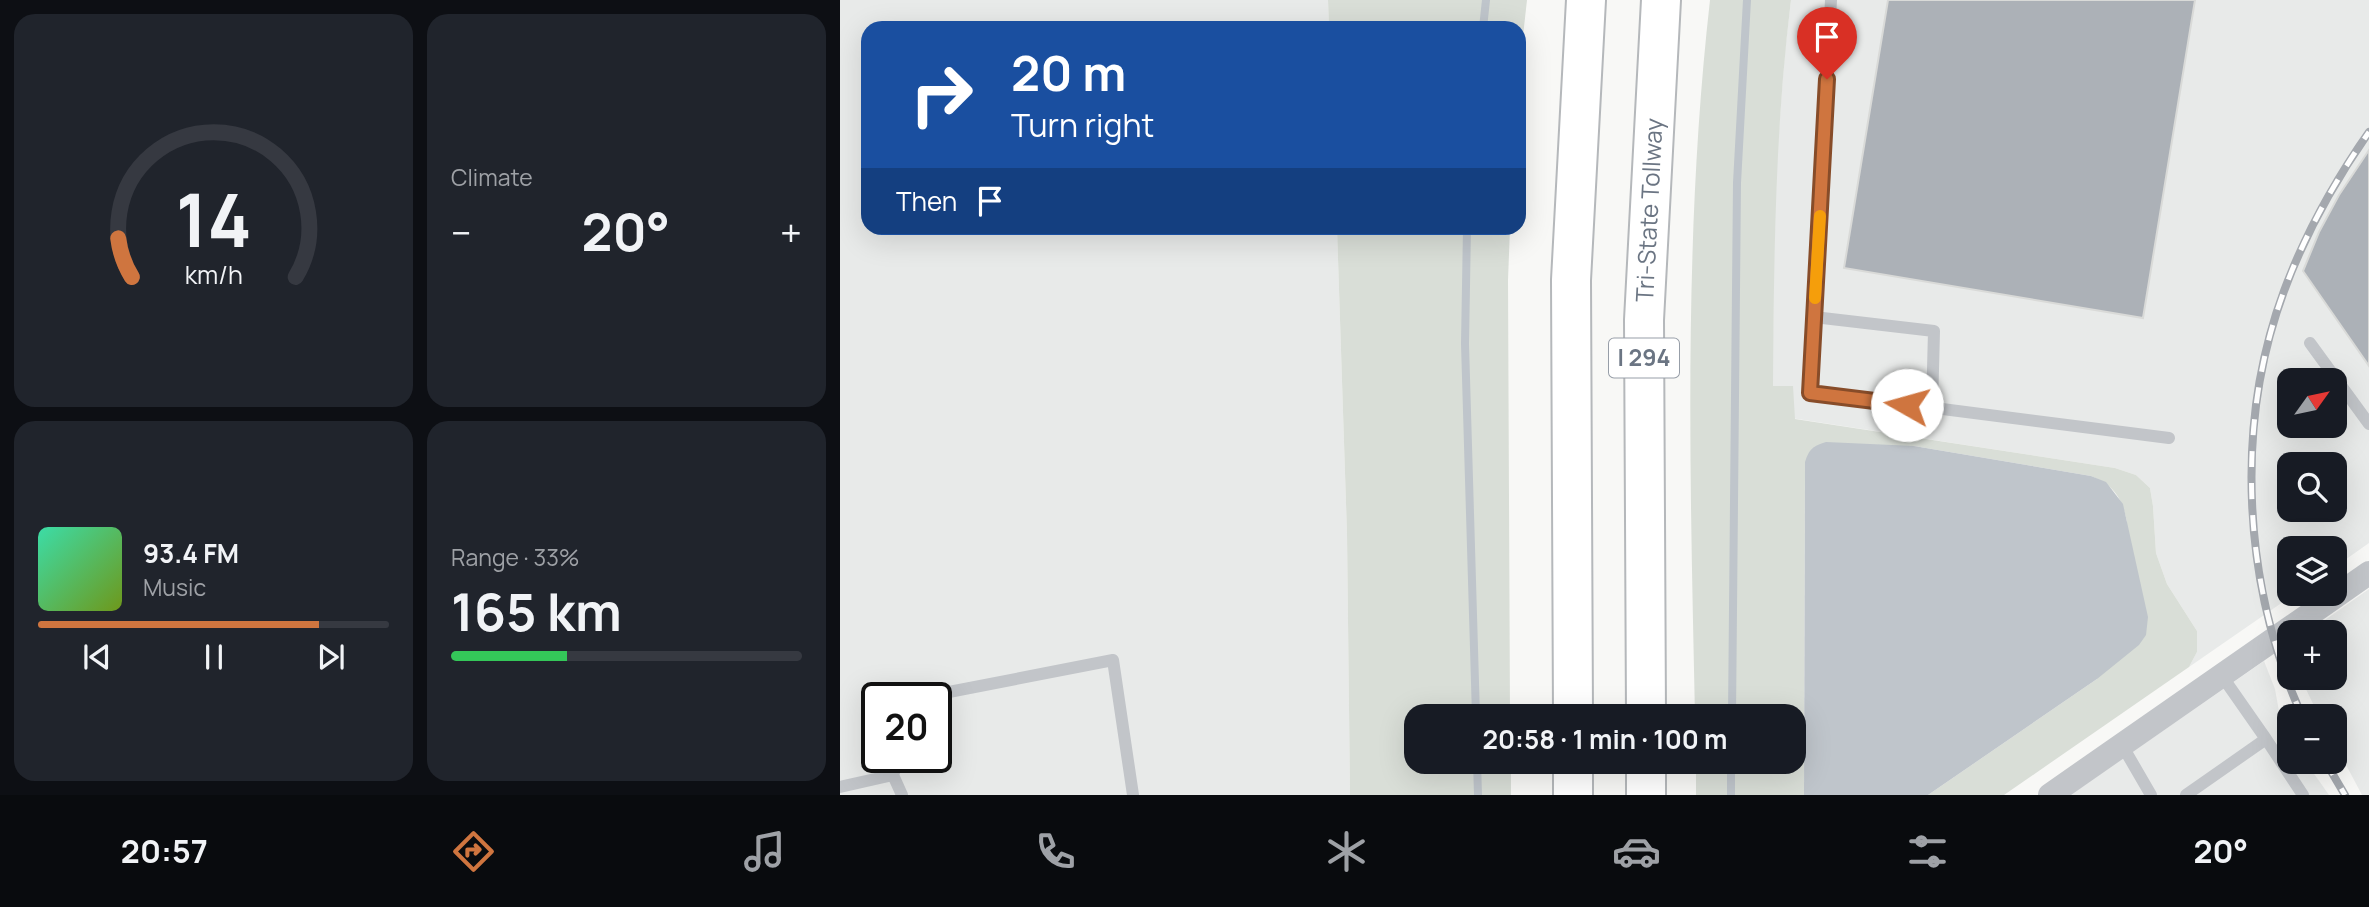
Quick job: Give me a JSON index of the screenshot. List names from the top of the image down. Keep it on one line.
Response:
{"streets":{"highway":["Tri-State Tollway","I 294"]},"north":"top right","page":{"tile":["Climate",["Range · 33%","165 km"]],"turn":["20 m","Turn right"],"then":"Then","heat":["−","20°","+"],"map_buttons":["+","−"],"song":["93.4 FM","Music"],"limit":"20","trip":"20:58 · 1 min · 100 m","tabs":["20:57","20°"],"gauge":["14","km/h"]}}
